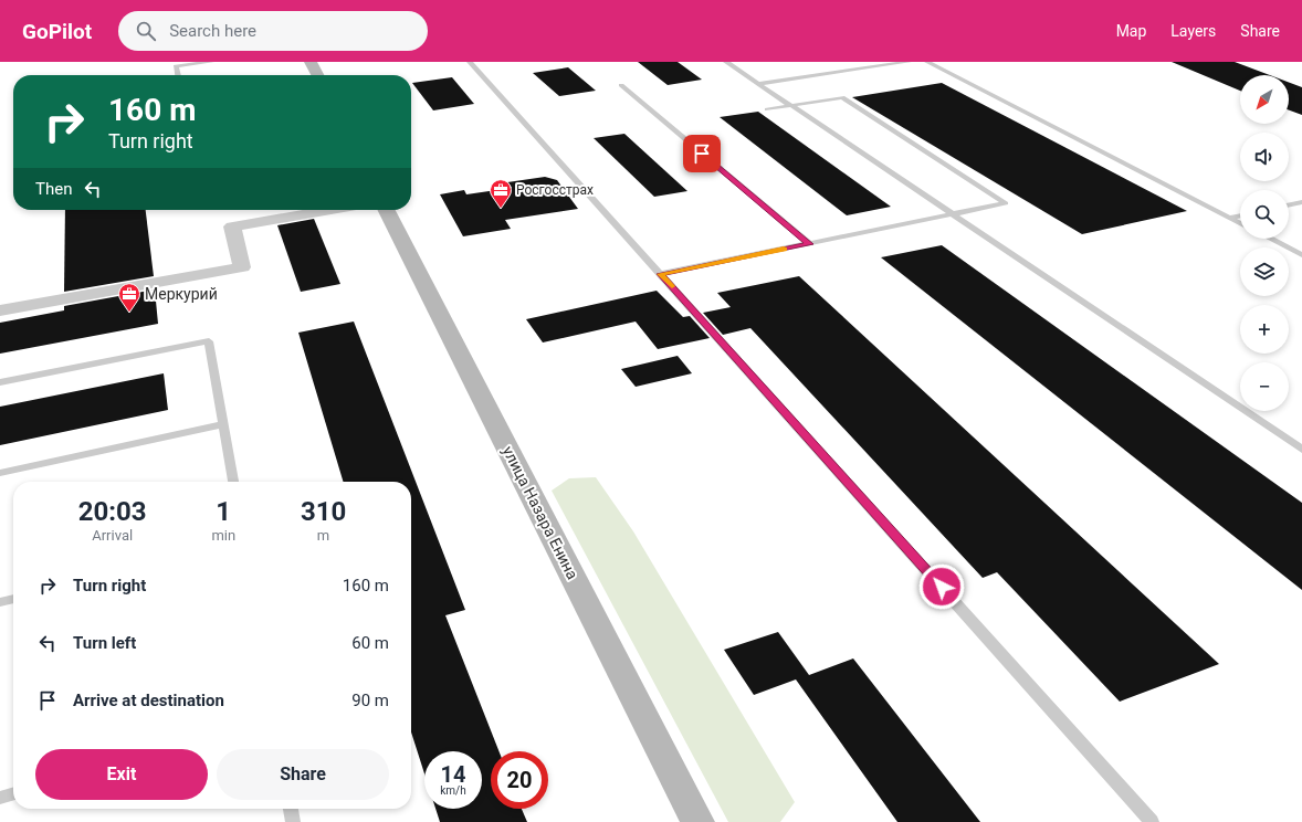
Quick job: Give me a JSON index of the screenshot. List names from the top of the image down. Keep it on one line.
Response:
{"streets":{"main road":["улица Назара Енина"]},"places":{"office":["Росгосстрах","Меркурий"]},"north":"bottom left","page":{"header":"GoPilot","search":"Search here","nav":["Map","Layers","Share"],"map_buttons":["+","−"],"turn":["160 m","Turn right"],"then":"Then","eta":["20:03","Arrival","1","min","310","m"],"list":[{"name":"Turn right","value":"160 m"},{"name":"Turn left","value":"60 m"},{"name":"Arrive at destination","value":"90 m"}],"buttons":["Exit","Share"],"speed":"14 km/h","limit":"20"}}
